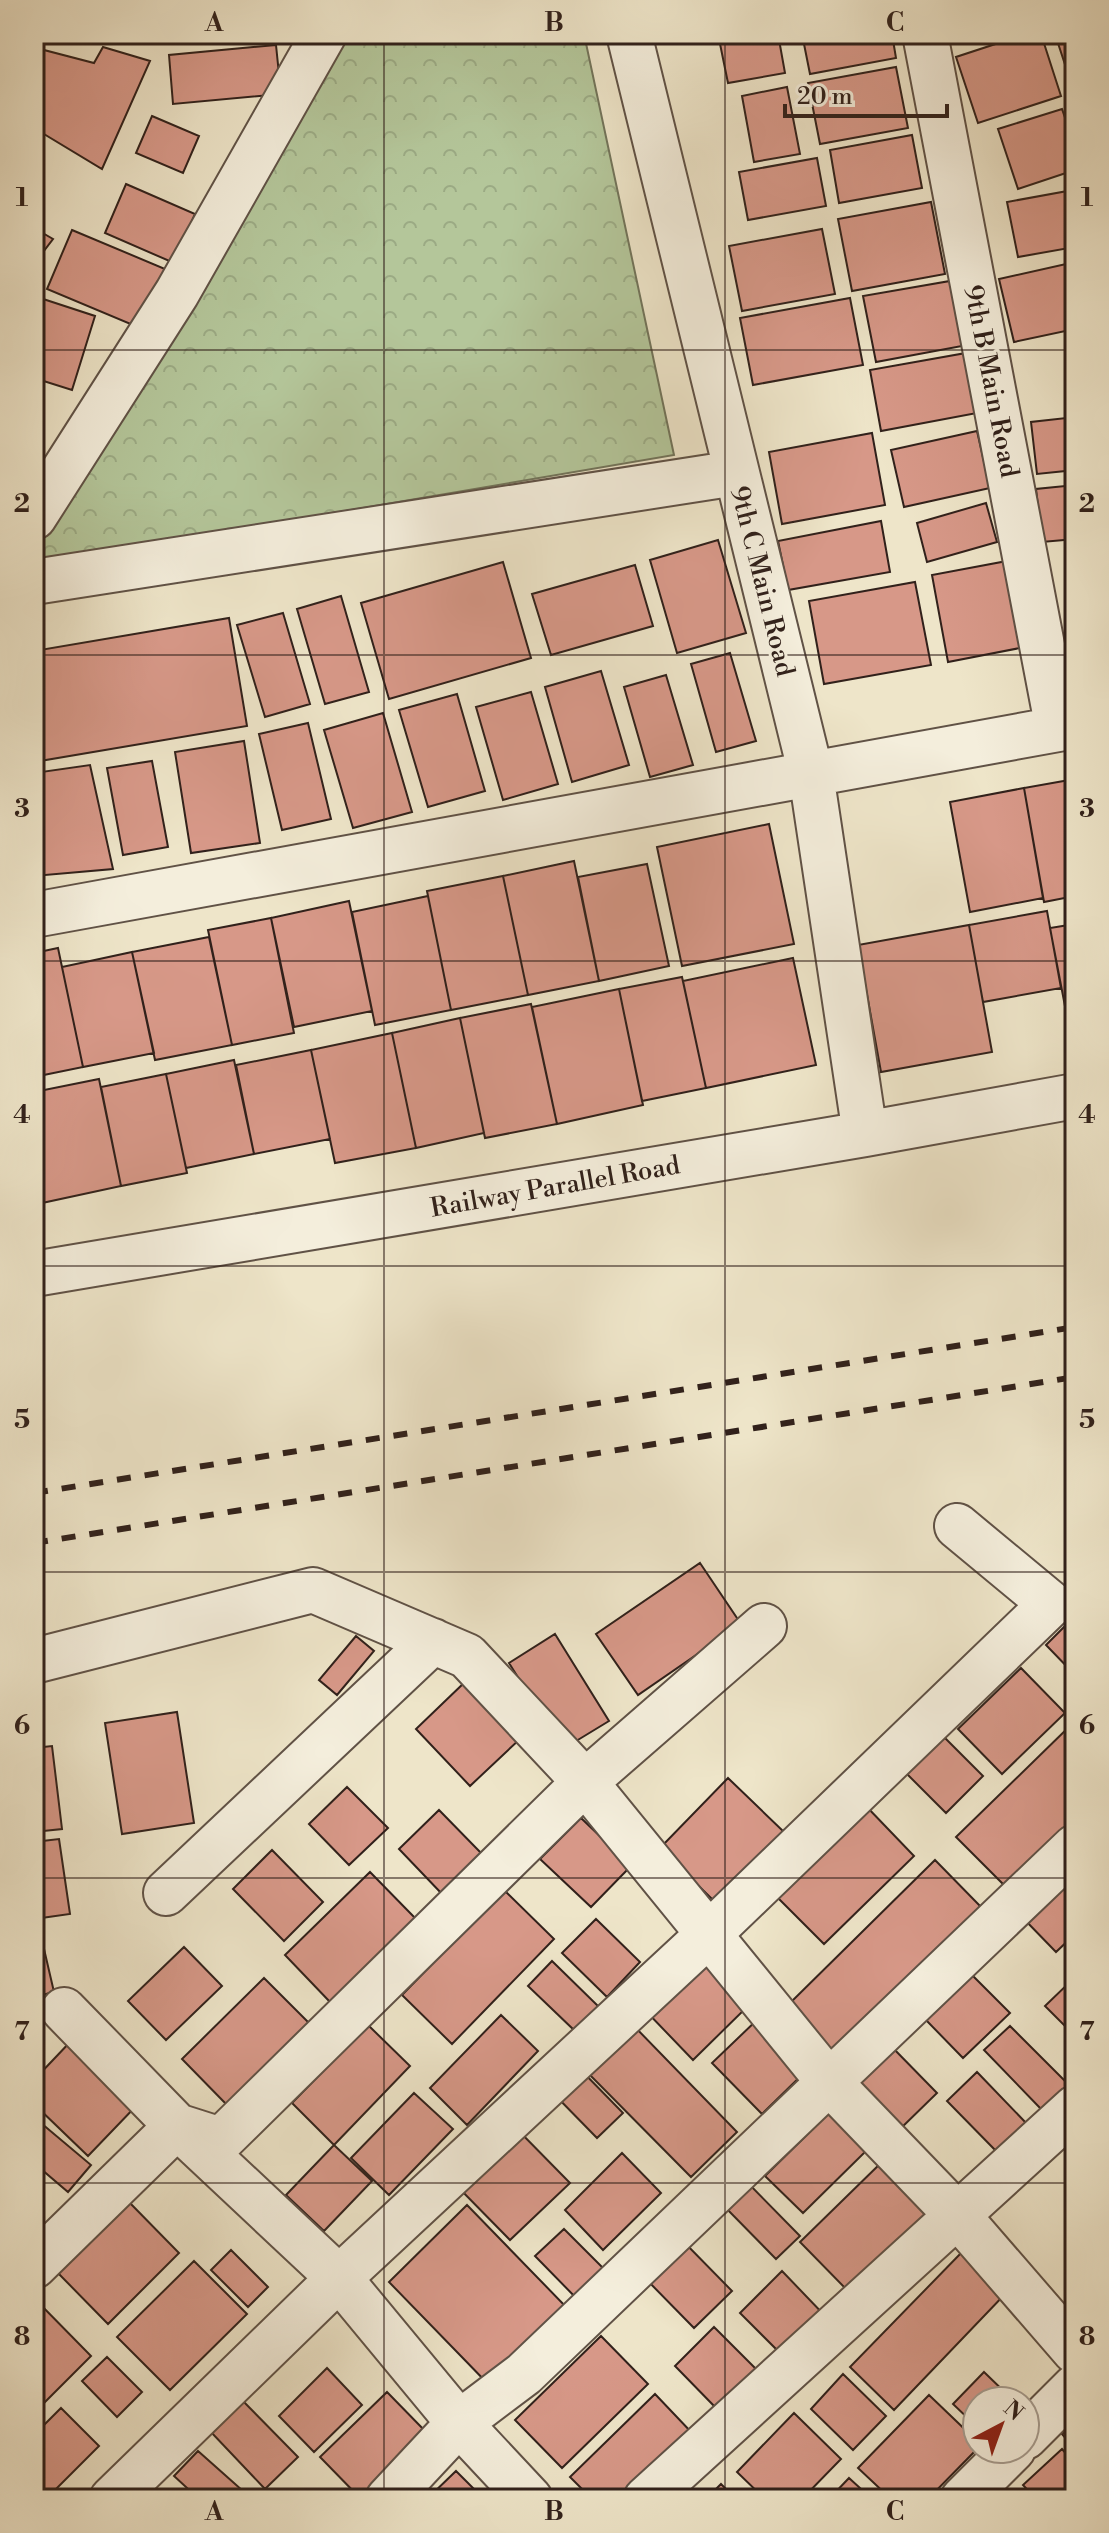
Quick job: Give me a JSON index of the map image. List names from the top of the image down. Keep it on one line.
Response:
{"streets":{"street":["9th B Main Road","9th C Main Road","Railway Parallel Road"]},"crossings":[["9th C Main Road","Railway Parallel Road"]],"scale_bar":"20 m","north":"top right","grid":{"columns":["A","B","C"],"rows":["1","2","3","4","5","6","7","8"]}}
